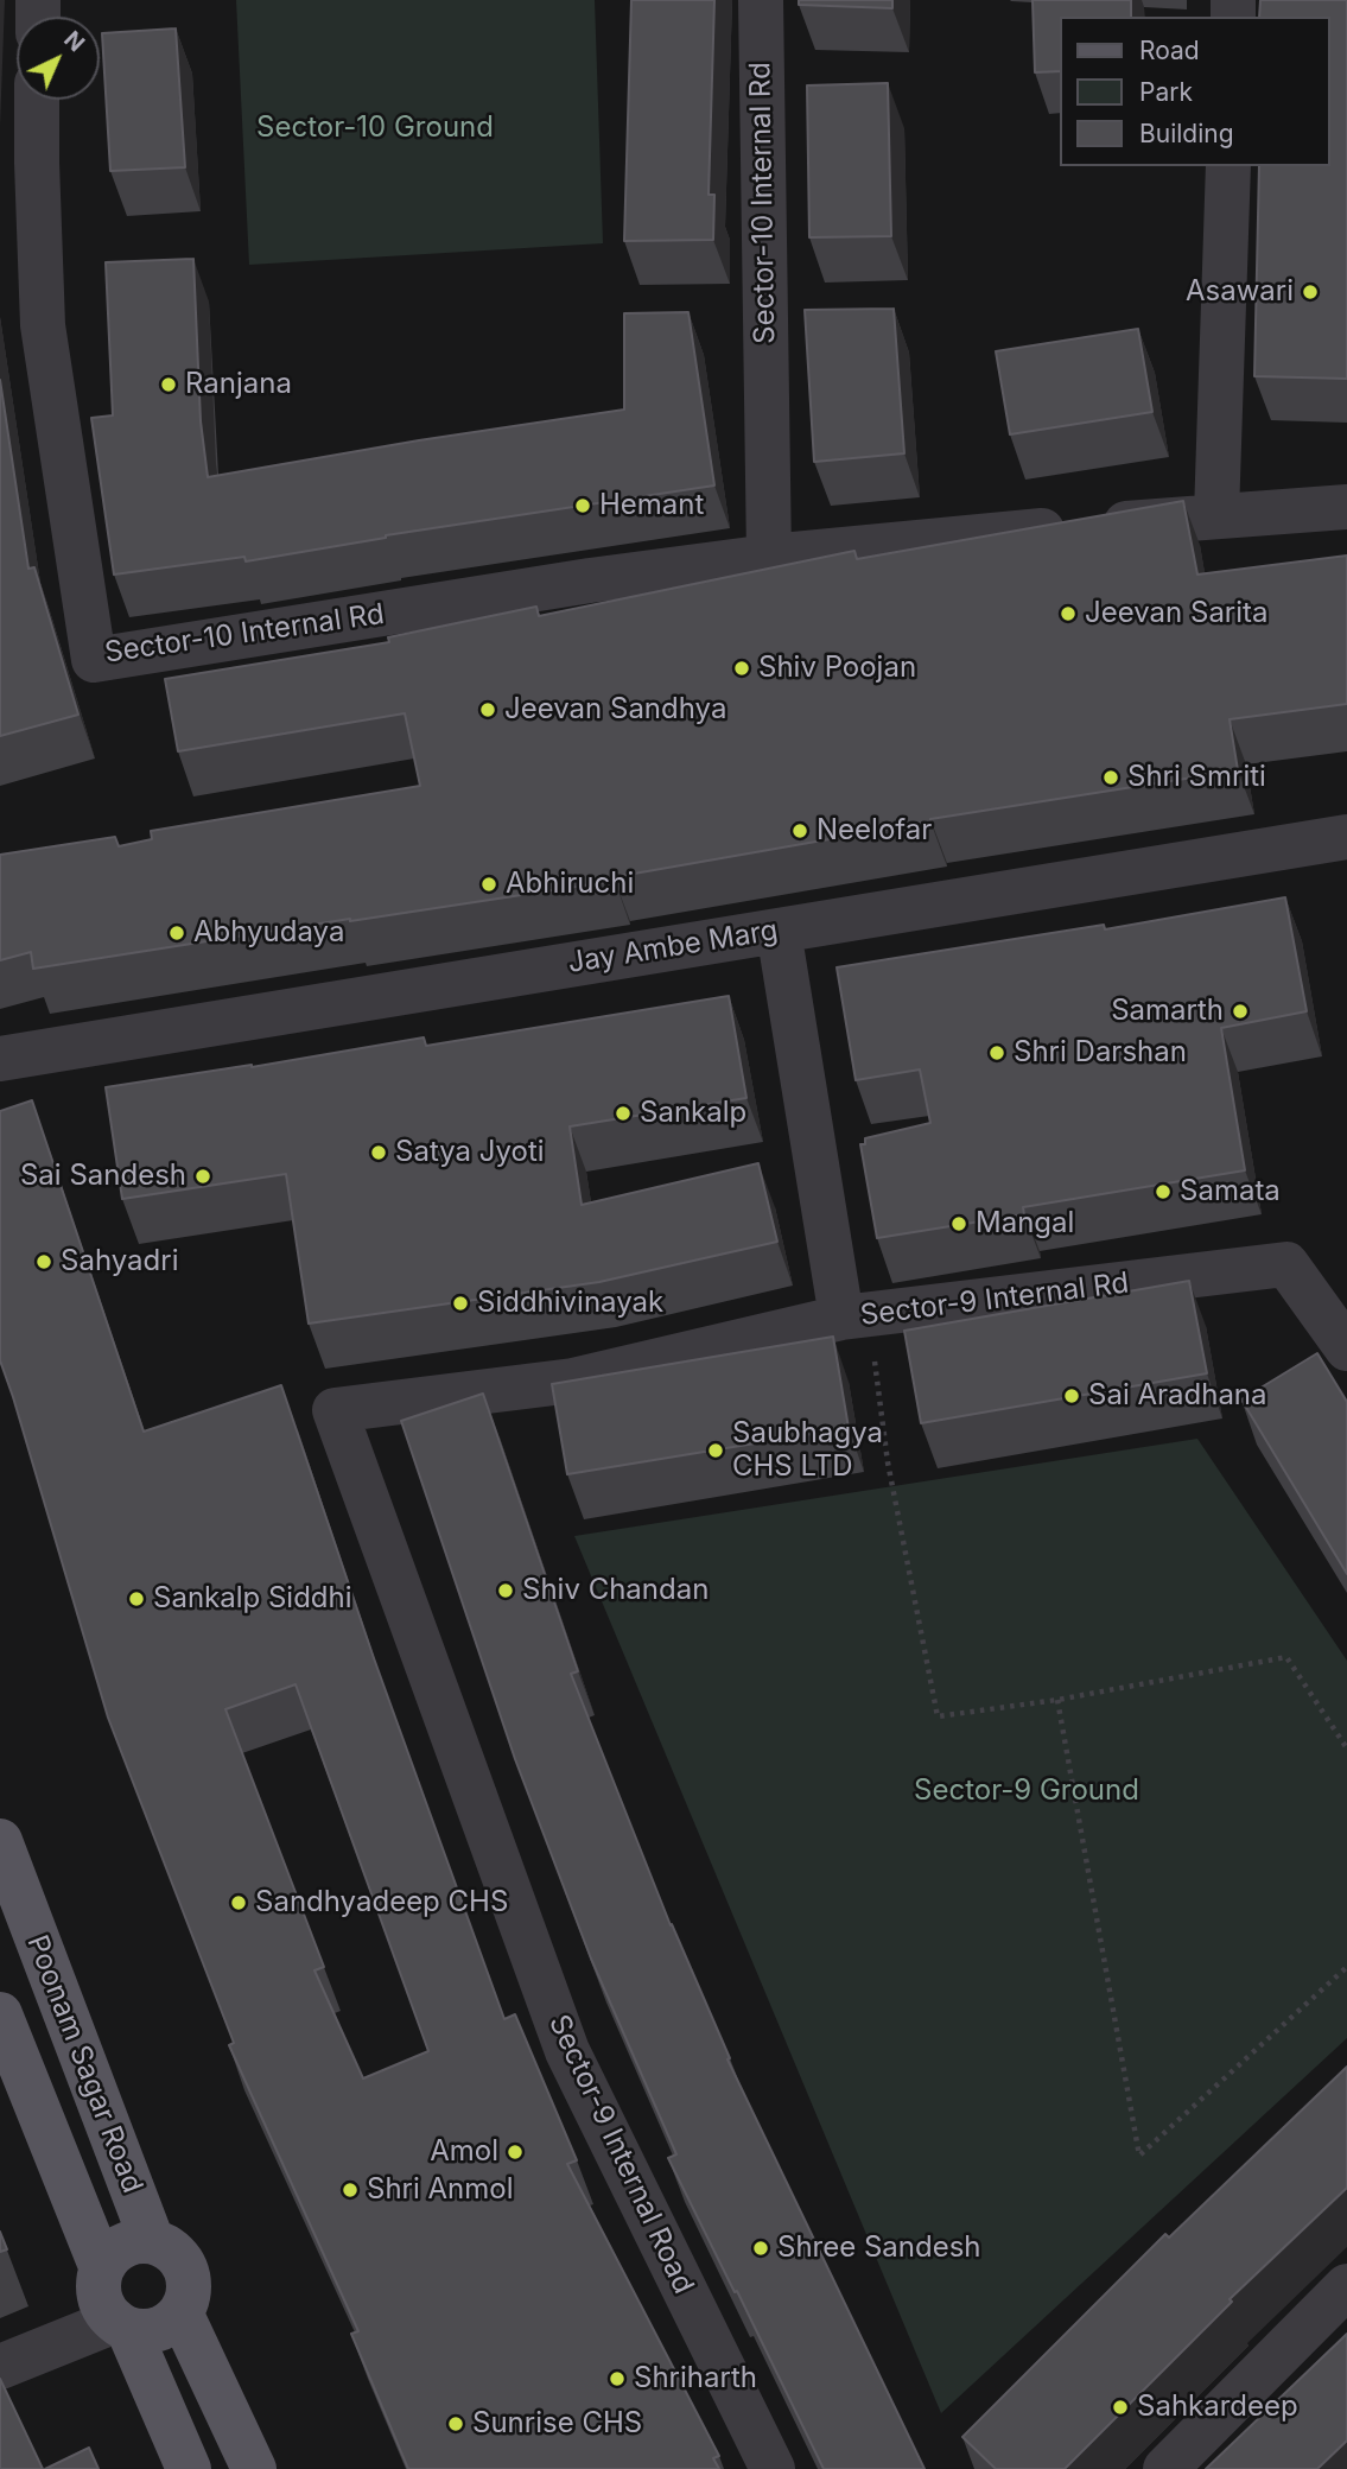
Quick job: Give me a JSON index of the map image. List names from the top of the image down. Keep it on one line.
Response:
{"streets":{"main road":["Poonam Sagar Road"],"street":["Sector-10 Internal Rd","Jay Ambe Marg","Sector-9 Internal Rd","Sector-9 Internal Road"]},"crossings":[["Jay Ambe Marg","Sector-9 Internal Rd"],["Sector-9 Internal Rd","Sector-9 Internal Road"]],"parks":["Sector-10 Ground","Sector-9 Ground"],"places":["Asawari","Ranjana","Hemant","Jeevan Sarita","Shiv Poojan","Jeevan Sandhya","Shri Smriti","Neelofar","Abhiruchi","Abhyudaya","Samarth","Shri Darshan","Sankalp","Satya Jyoti","Sai Sandesh","Samata","Mangal","Sahyadri","Siddhivinayak","Sai Aradhana","Saubhagya CHS LTD","Shiv Chandan","Sankalp Siddhi","Sandhyadeep CHS","Amol","Shri Anmol","Shree Sandesh","Shriharth","Sahkardeep","Sunrise CHS"],"legend":["Road","Park","Building"],"north":"top right"}
